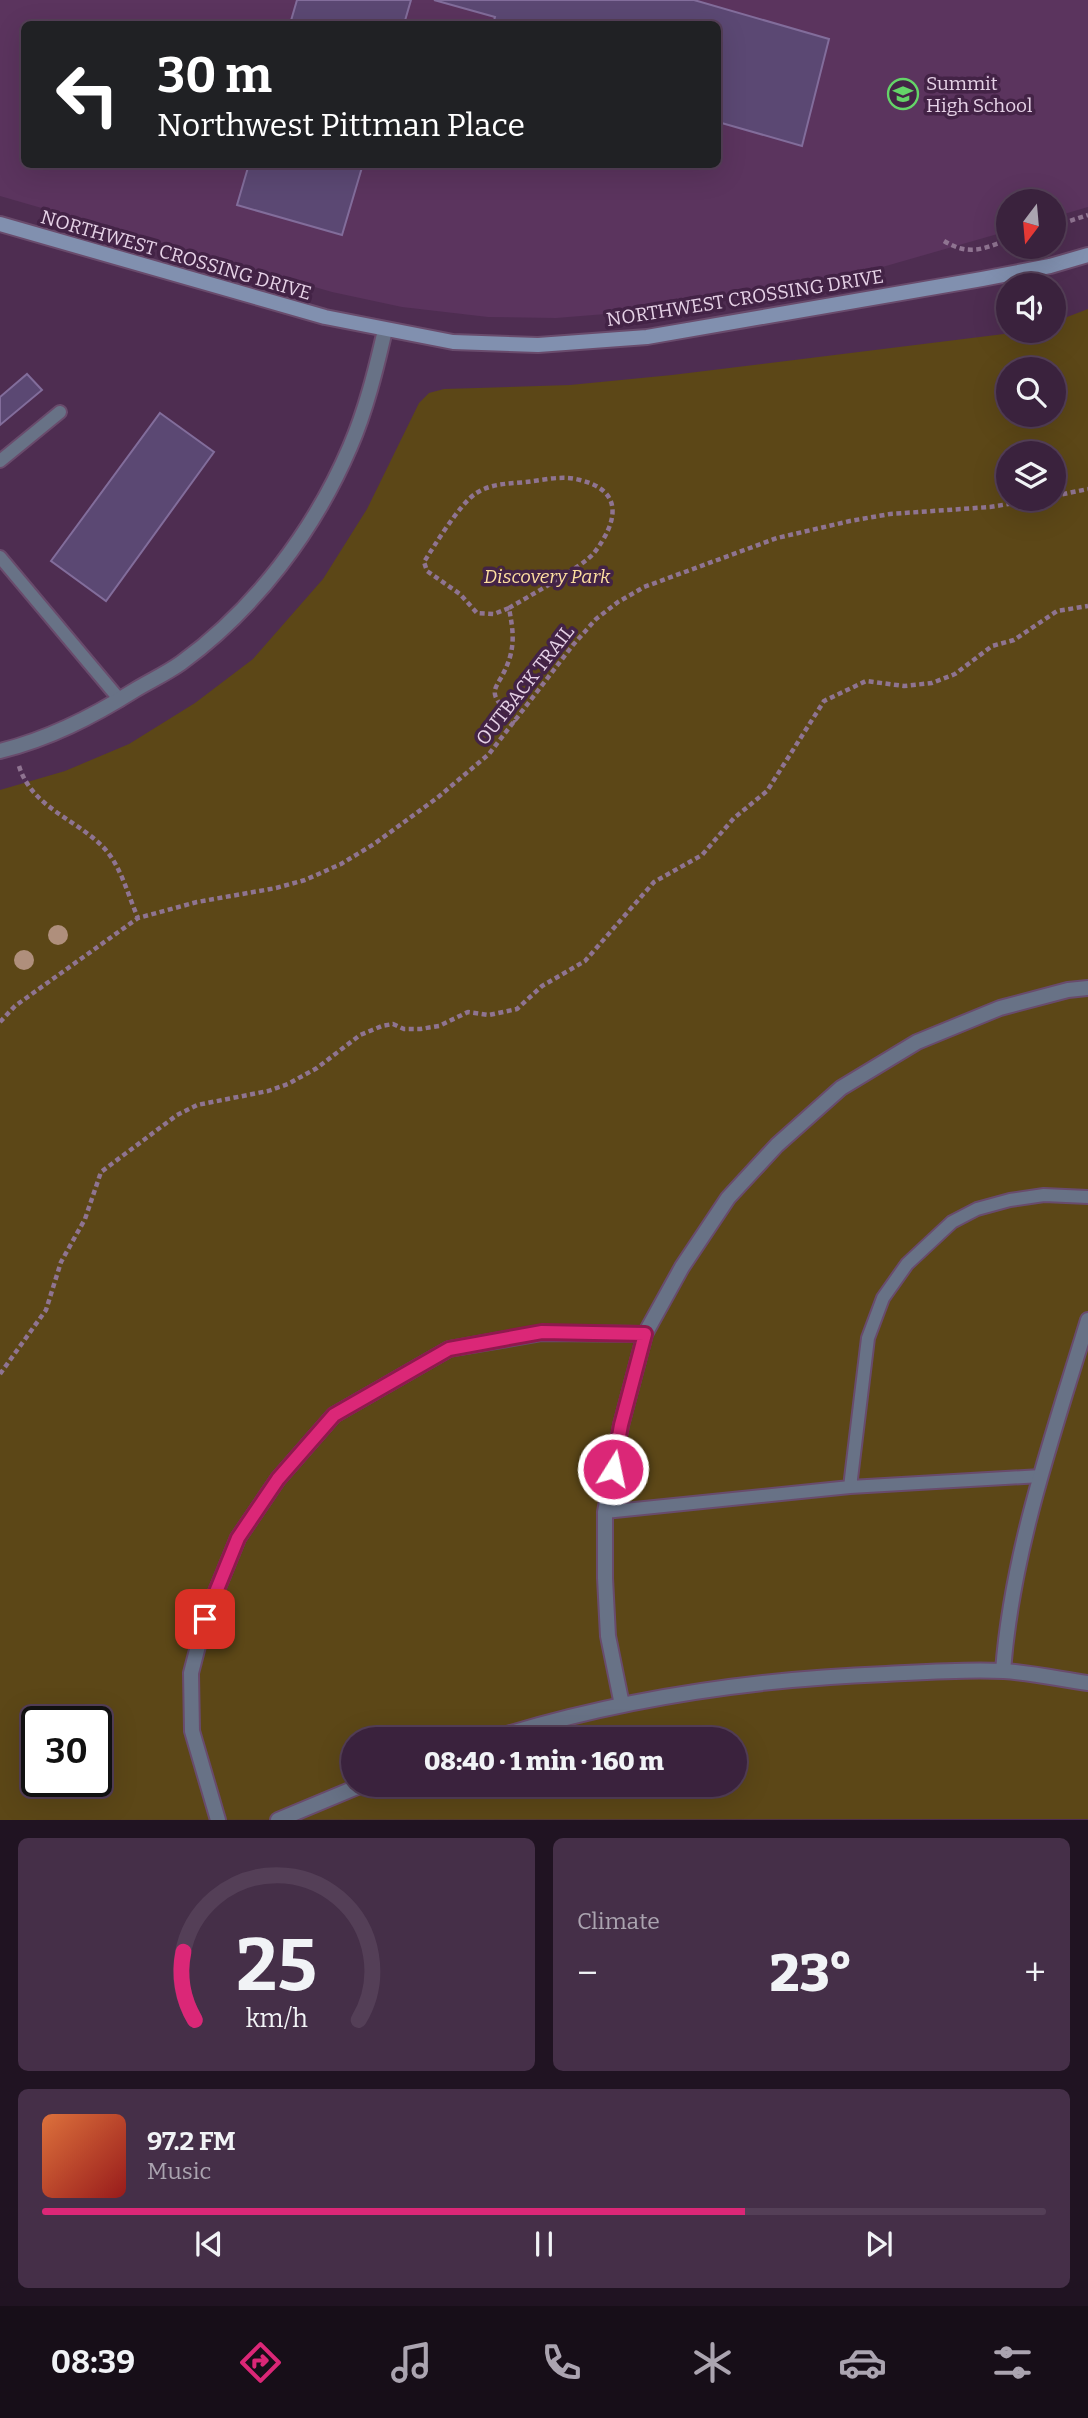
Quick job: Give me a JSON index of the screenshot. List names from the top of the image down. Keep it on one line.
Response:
{"streets":{"street":["NORTHWEST CROSSING DRIVE"],"path":["OUTBACK TRAIL"]},"parks":["Discovery Park"],"places":{"school or university":["Summit High School"]},"north":"bottom","page":{"turn":["30 m","Northwest Pittman Place"],"limit":"30","trip":"08:40 · 1 min · 160 m","tile":"Climate","heat":["−","23°","+"],"song":["97.2 FM","Music"],"tabs":"08:39","gauge":["25","km/h"]}}
